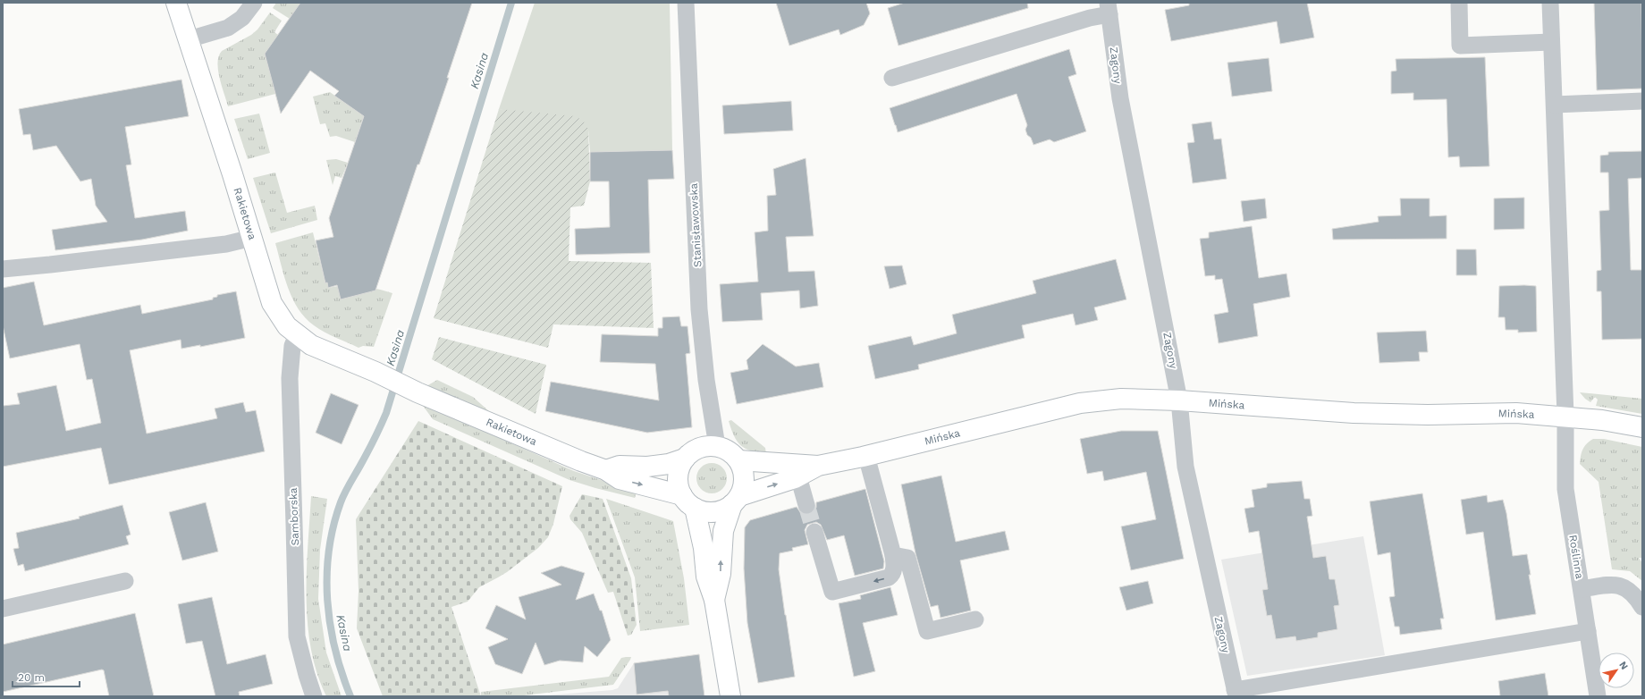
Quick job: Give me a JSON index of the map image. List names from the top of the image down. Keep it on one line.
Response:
{"streets":{"street":["Zagony","Rakietowa","Stanisławowska","Mińska","Samborska","Roślinna"]},"crossings":[["Zagony","Mińska"],["Rakietowa","Stanisławowska"],["Rakietowa","Mińska"],["Rakietowa","Samborska"],["Stanisławowska","Mińska"],["Mińska","Roślinna"]],"water":["Kasina"],"scale_bar":"20 m","north":"top right"}
